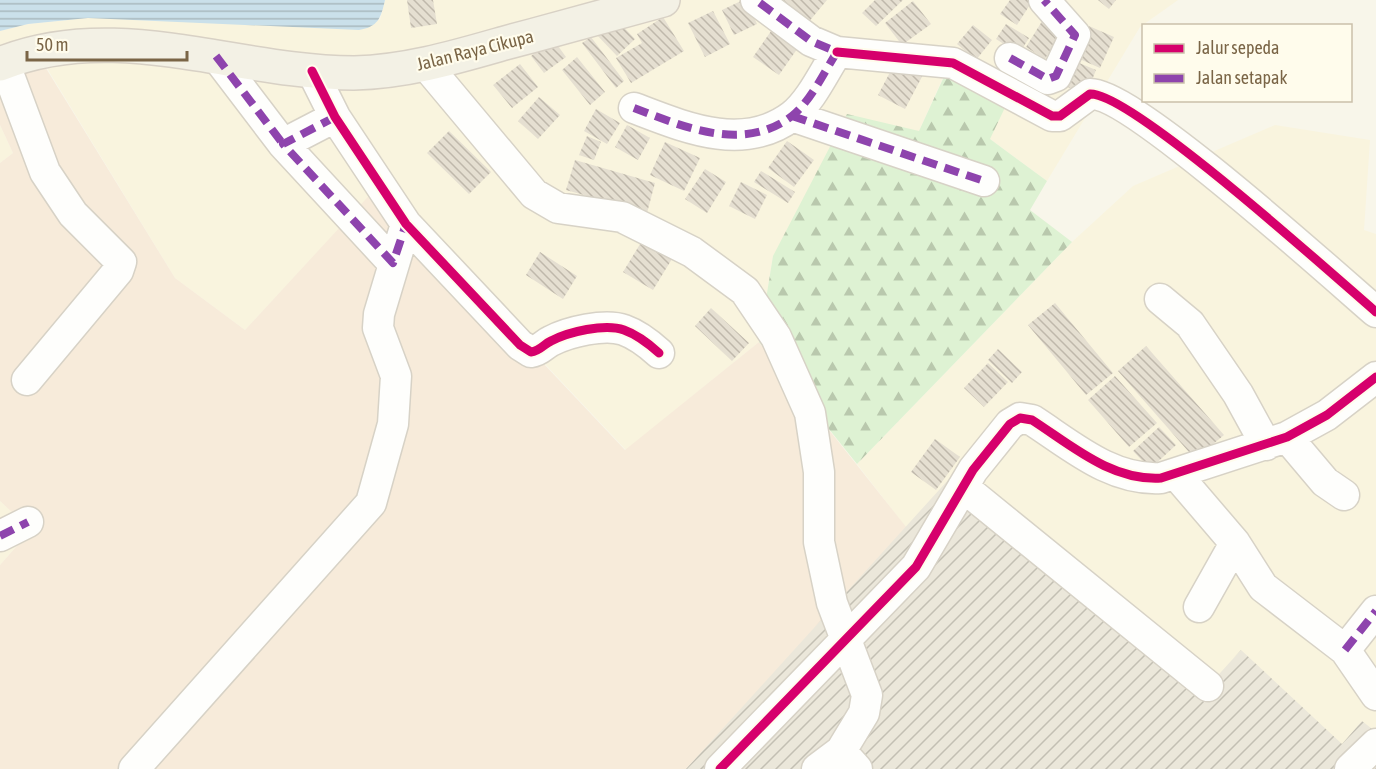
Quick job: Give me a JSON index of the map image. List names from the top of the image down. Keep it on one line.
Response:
{"streets":{"main road":["Jalan Raya Cikupa"]},"legend":["Jalur sepeda","Jalan setapak"],"scale_bar":"50 m"}
